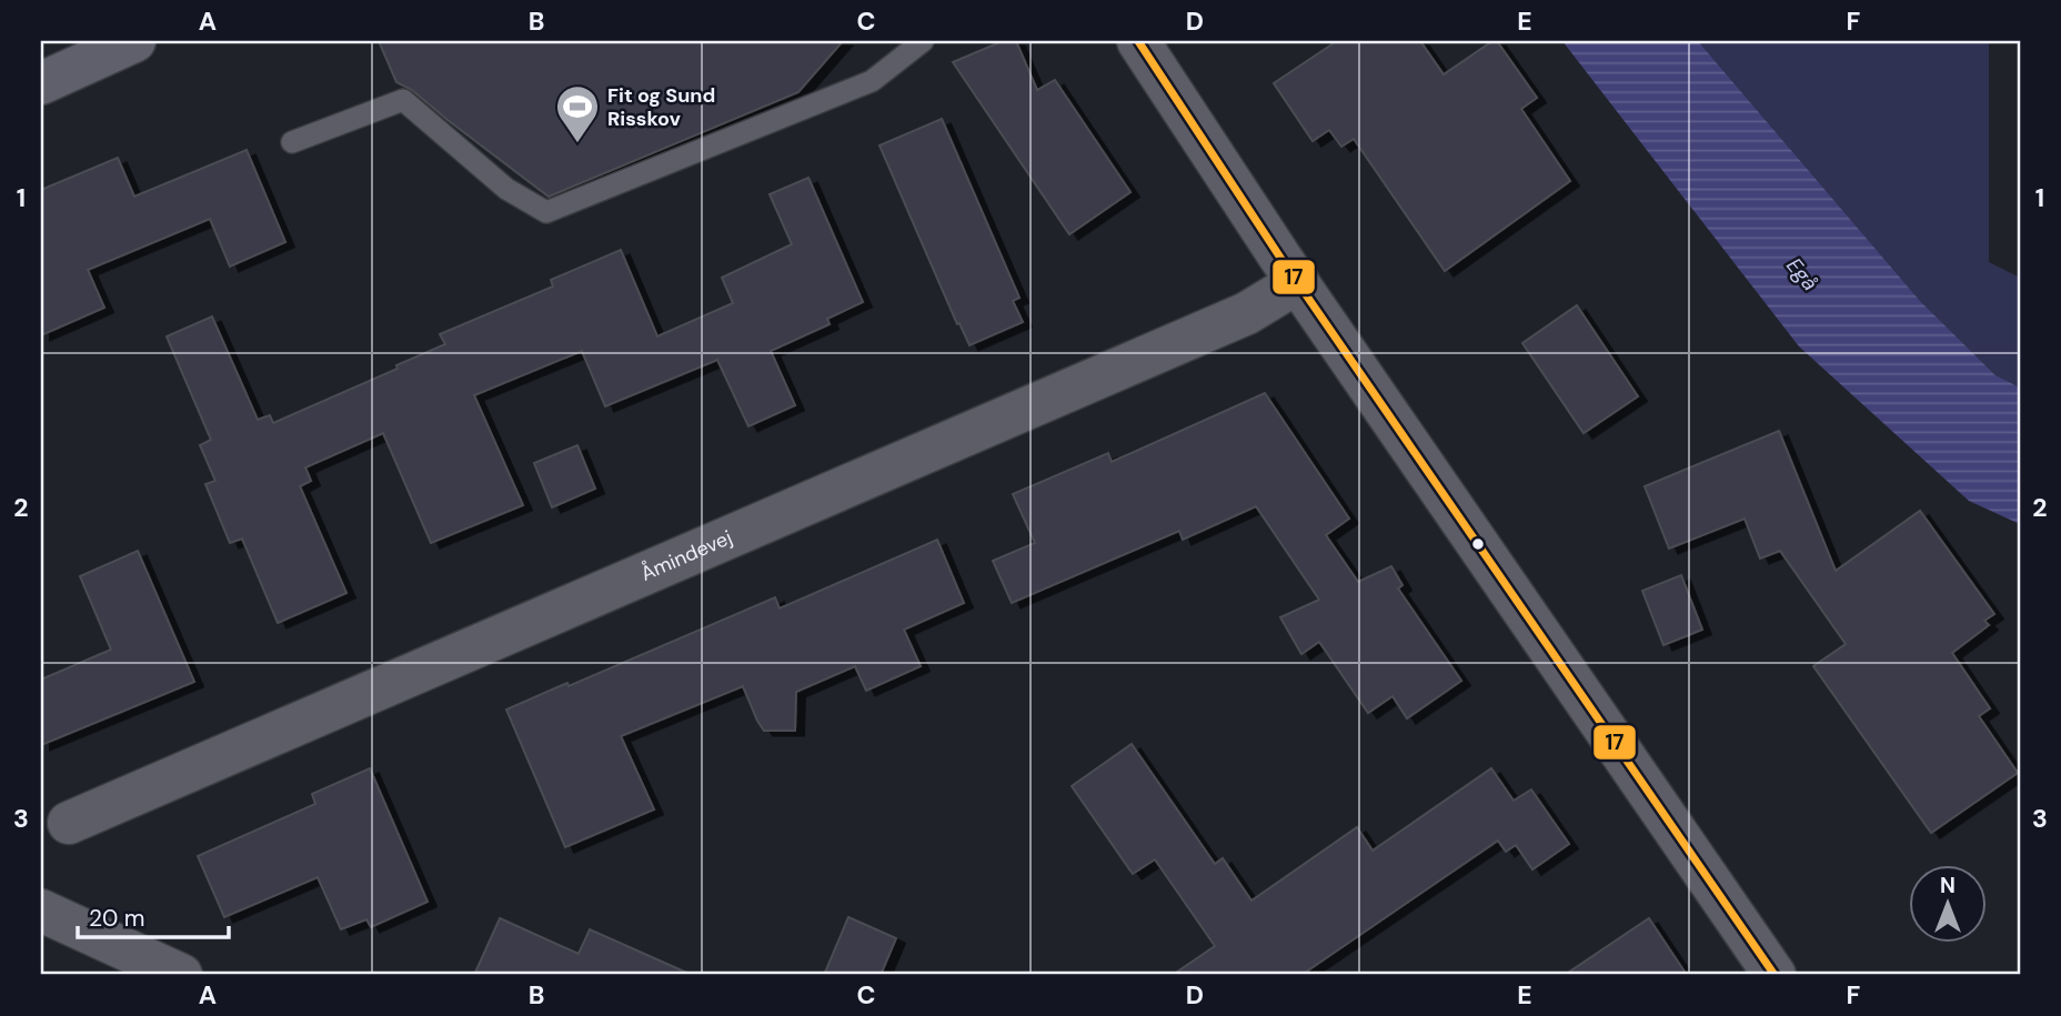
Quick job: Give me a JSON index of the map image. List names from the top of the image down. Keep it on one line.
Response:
{"streets":{"street":["Åmindevej"]},"water":["Egå"],"places":{"sports":["Fit og Sund Risskov"]},"lines":["transit line 17"],"scale_bar":"20 m","north":"top","grid":{"columns":["A","B","C","D","E","F"],"rows":["1","2","3"]}}
